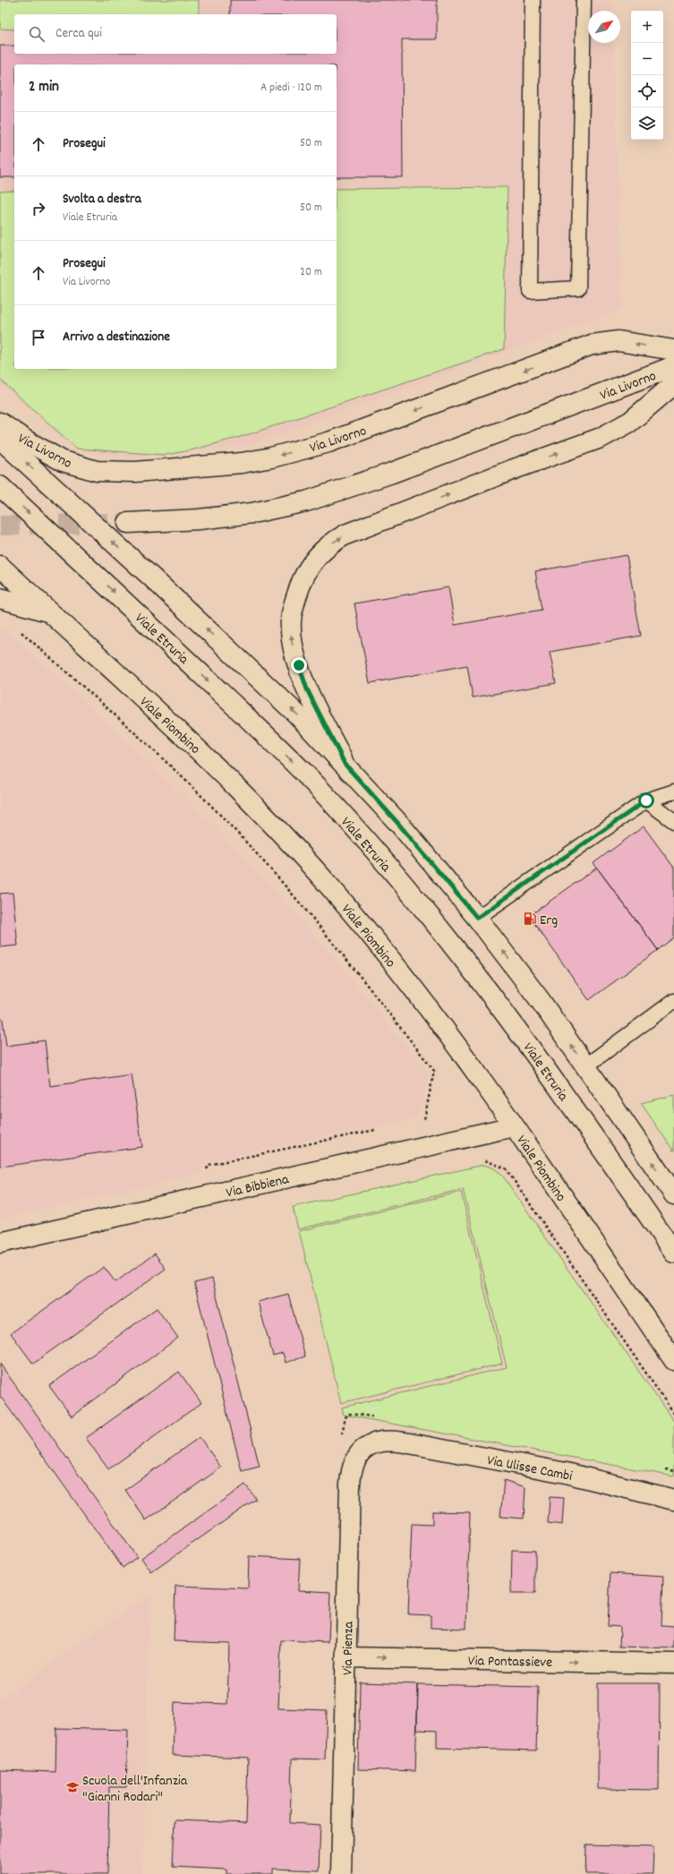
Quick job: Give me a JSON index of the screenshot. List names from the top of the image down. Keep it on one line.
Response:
{"streets":{"street":["Via Livorno","Viale Etruria","Viale Piombino","Via Bibbiena","Via Ulisse Cambi","Via Pienza","Via Pontassieve"]},"crossings":[["Viale Piombino","Via Bibbiena"],["Via Ulisse Cambi","Via Pienza"],["Via Pienza","Via Pontassieve"]],"one_way":["Via Pontassieve"],"places":{"fuel station":["Erg"],"school or university":["Scuola dell'Infanzia \"Gianni Rodari\""]},"north":"top right","page":{"map_buttons":["+","−"],"search":"Cerca qui","heading":["2 min","A piedi · 120 m"],"list":[["Prosegui","50 m"],["Svolta a destra","Viale Etruria","50 m"],["Prosegui","Via Livorno","20 m"],"Arrivo a destinazione"]}}
